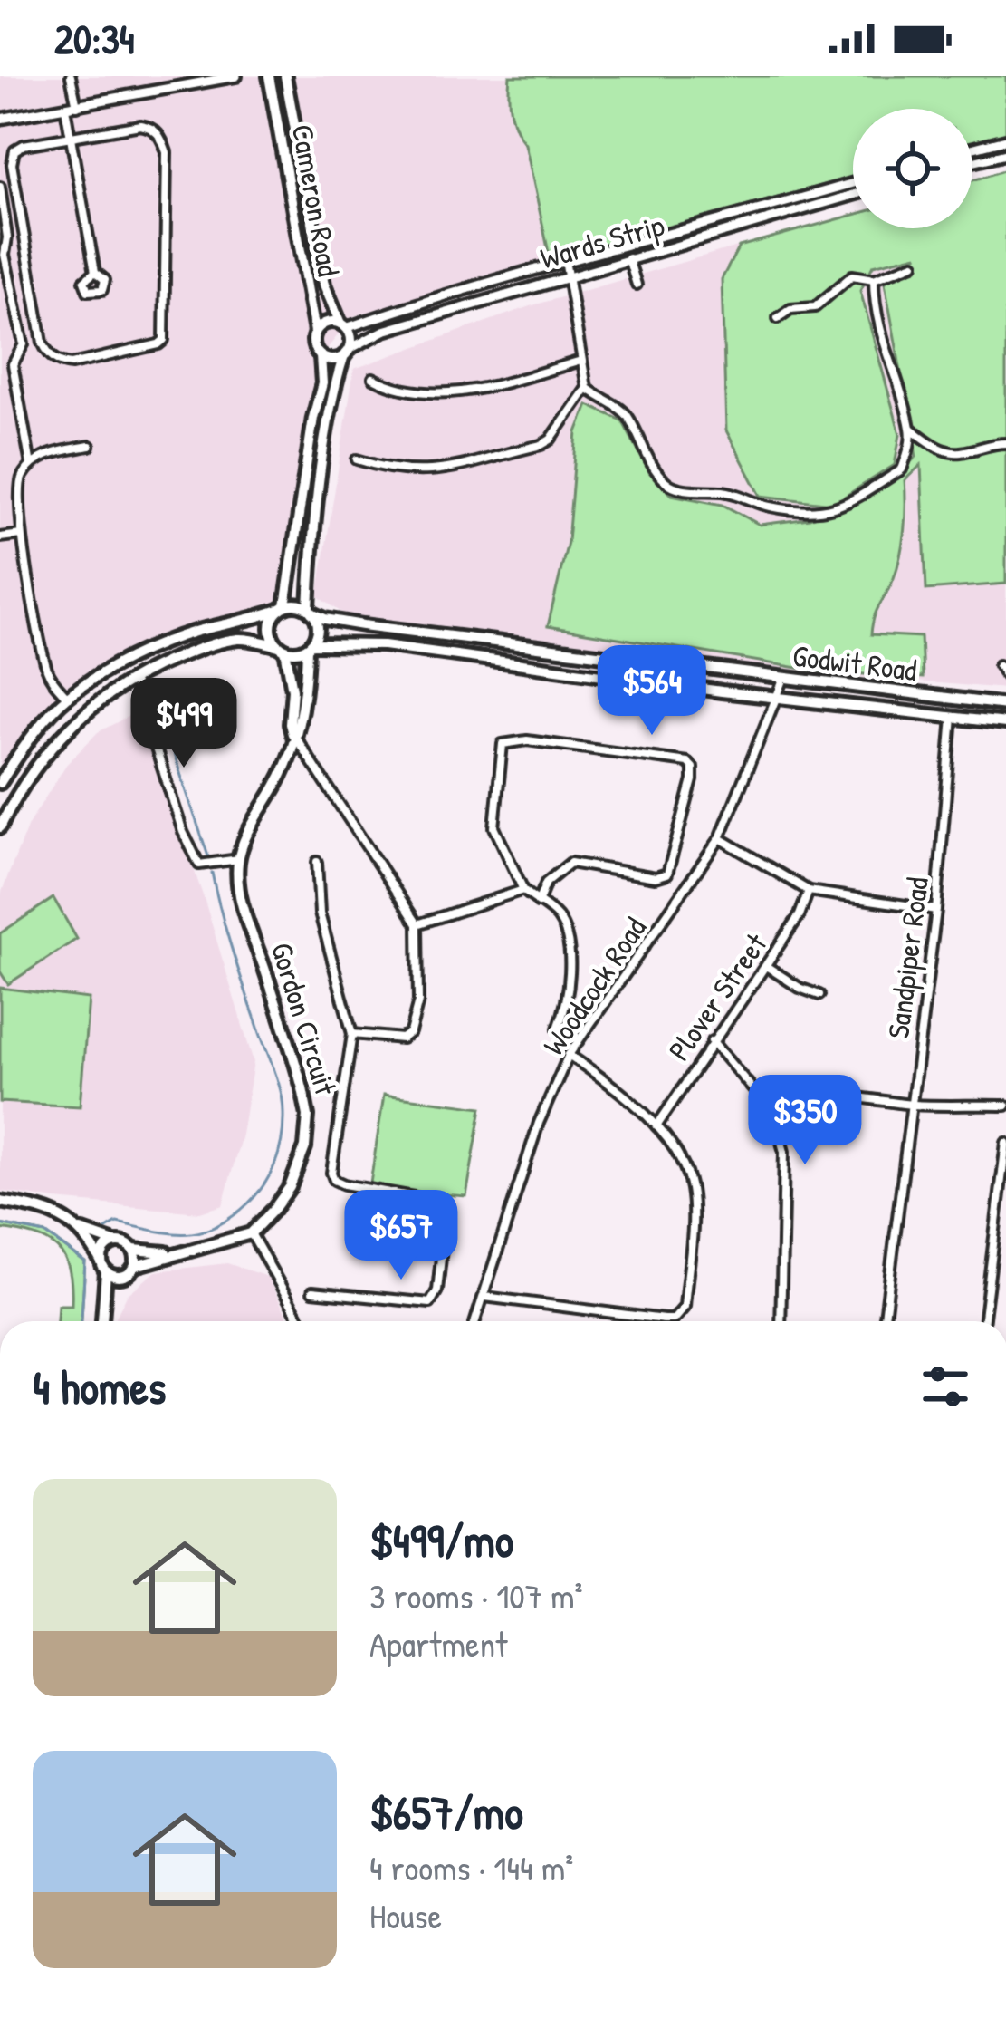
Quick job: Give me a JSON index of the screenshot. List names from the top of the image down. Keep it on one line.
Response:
{"streets":{"main road":["Cameron Road","Godwit Road","Gordon Circuit"],"street":["Wards Strip","Sandpiper Road","Woodcock Road","Plover Street"]},"crossings":[["Cameron Road","Wards Strip"],["Godwit Road","Sandpiper Road"],["Godwit Road","Woodcock Road"]],"page":{"status":"20:34","price":["$564","$499","$350","$657"],"heading":"4 homes","list":[{"name":"$499/mo","note":"3 rooms · 107 m² · Apartment"},{"name":"$657/mo","note":"4 rooms · 144 m² · House"}]}}
